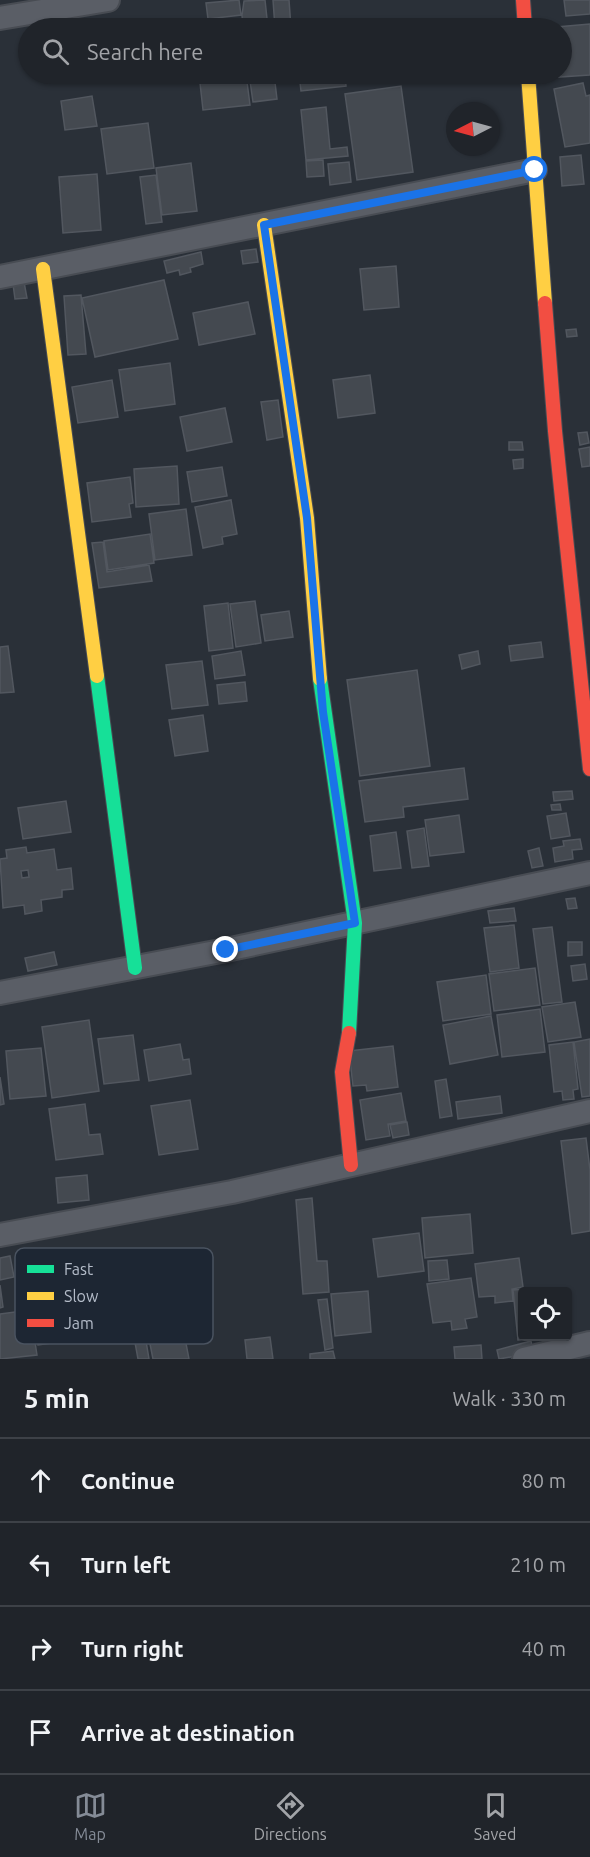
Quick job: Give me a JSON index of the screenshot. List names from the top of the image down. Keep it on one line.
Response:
{"legend":["Fast","Slow","Jam"],"north":"left","page":{"search":"Search here","heading":["5 min","Walk · 330 m"],"list":[["Continue","80 m"],["Turn left","210 m"],["Turn right","40 m"],"Arrive at destination"],"nav":["Map","Directions","Saved"]}}
